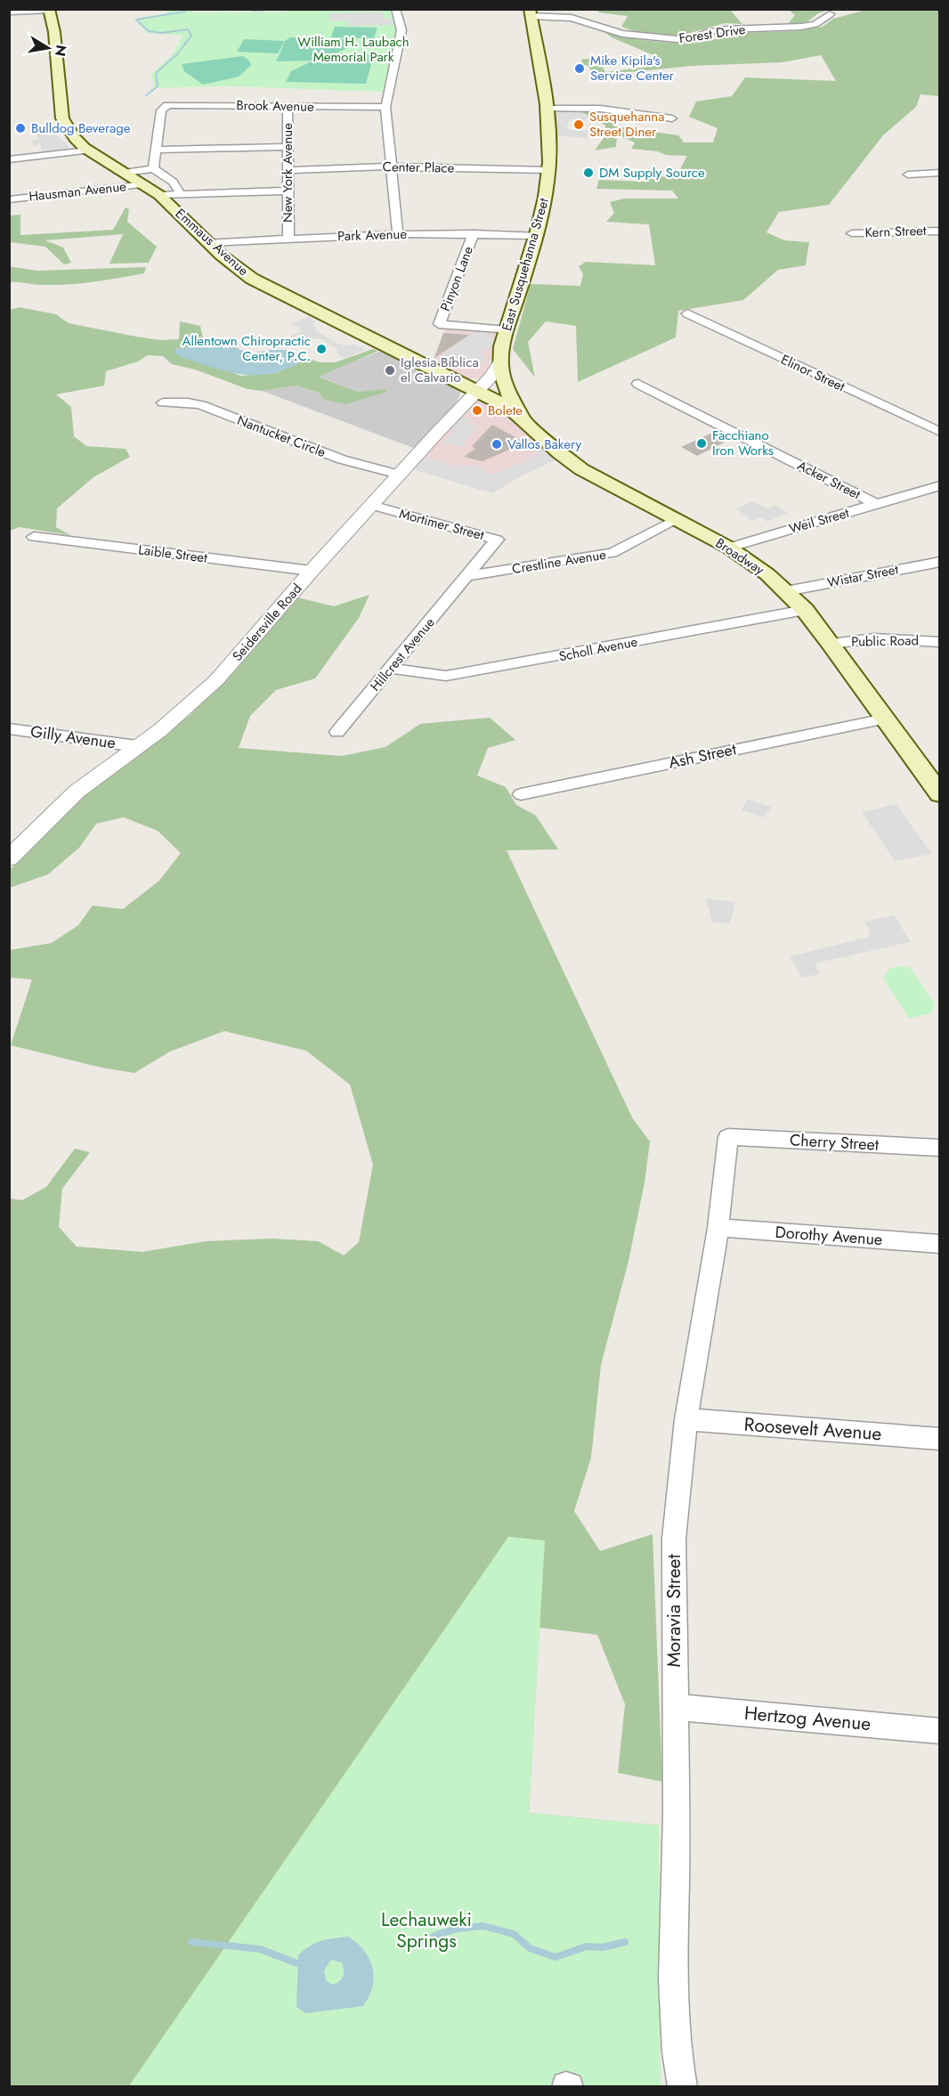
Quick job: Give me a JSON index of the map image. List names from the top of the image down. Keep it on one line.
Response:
{"streets":{"main road":["Emmaus Avenue","East Susquehanna Street","Broadway"],"street":["Forest Drive","Brook Avenue","Center Place","New York Avenue","Hausman Avenue","Kern Street","Park Avenue","Pinyon Lane","Elinor Street","Nantucket Circle","Acker Street","Weil Street","Mortimer Street","Laible Street","Crestline Avenue","Wistar Street","Seidersville Road","Public Road","Scholl Avenue","Hillcrest Avenue","Gilly Avenue","Ash Street","Cherry Street","Dorothy Avenue","Roosevelt Avenue","Moravia Street","Hertzog Avenue"]},"crossings":[["Forest Drive","East Susquehanna Street"],["Brook Avenue","New York Avenue"],["Center Place","New York Avenue"],["Center Place","East Susquehanna Street"],["New York Avenue","Park Avenue"],["Hausman Avenue","Emmaus Avenue"],["Park Avenue","Emmaus Avenue"],["Park Avenue","East Susquehanna Street"],["Park Avenue","Pinyon Lane"],["Emmaus Avenue","Broadway"],["Emmaus Avenue","Seidersville Road"],["East Susquehanna Street","Pinyon Lane"],["East Susquehanna Street","Broadway"],["East Susquehanna Street","Seidersville Road"],["Nantucket Circle","Seidersville Road"],["Acker Street","Weil Street"],["Weil Street","Broadway"],["Mortimer Street","Crestline Avenue"],["Mortimer Street","Seidersville Road"],["Mortimer Street","Hillcrest Avenue"],["Laible Street","Seidersville Road"],["Broadway","Crestline Avenue"],["Broadway","Wistar Street"],["Broadway","Seidersville Road"],["Broadway","Public Road"],["Broadway","Scholl Avenue"],["Broadway","Ash Street"],["Crestline Avenue","Hillcrest Avenue"],["Seidersville Road","Gilly Avenue"],["Scholl Avenue","Hillcrest Avenue"],["Cherry Street","Moravia Street"],["Dorothy Avenue","Moravia Street"],["Roosevelt Avenue","Moravia Street"],["Moravia Street","Hertzog Avenue"]],"parks":["William H. Laubach Memorial Park","Lechauweki Springs"],"places":["Mike Kipila's Service Center","Susquehanna Street Diner","Bulldog Beverage","DM Supply Source","Allentown Chiropractic Center, P.C.","Iglesia Bíblica el Calvario","Bolete","Facchiano Iron Works","Vallos Bakery"],"north":"right"}
